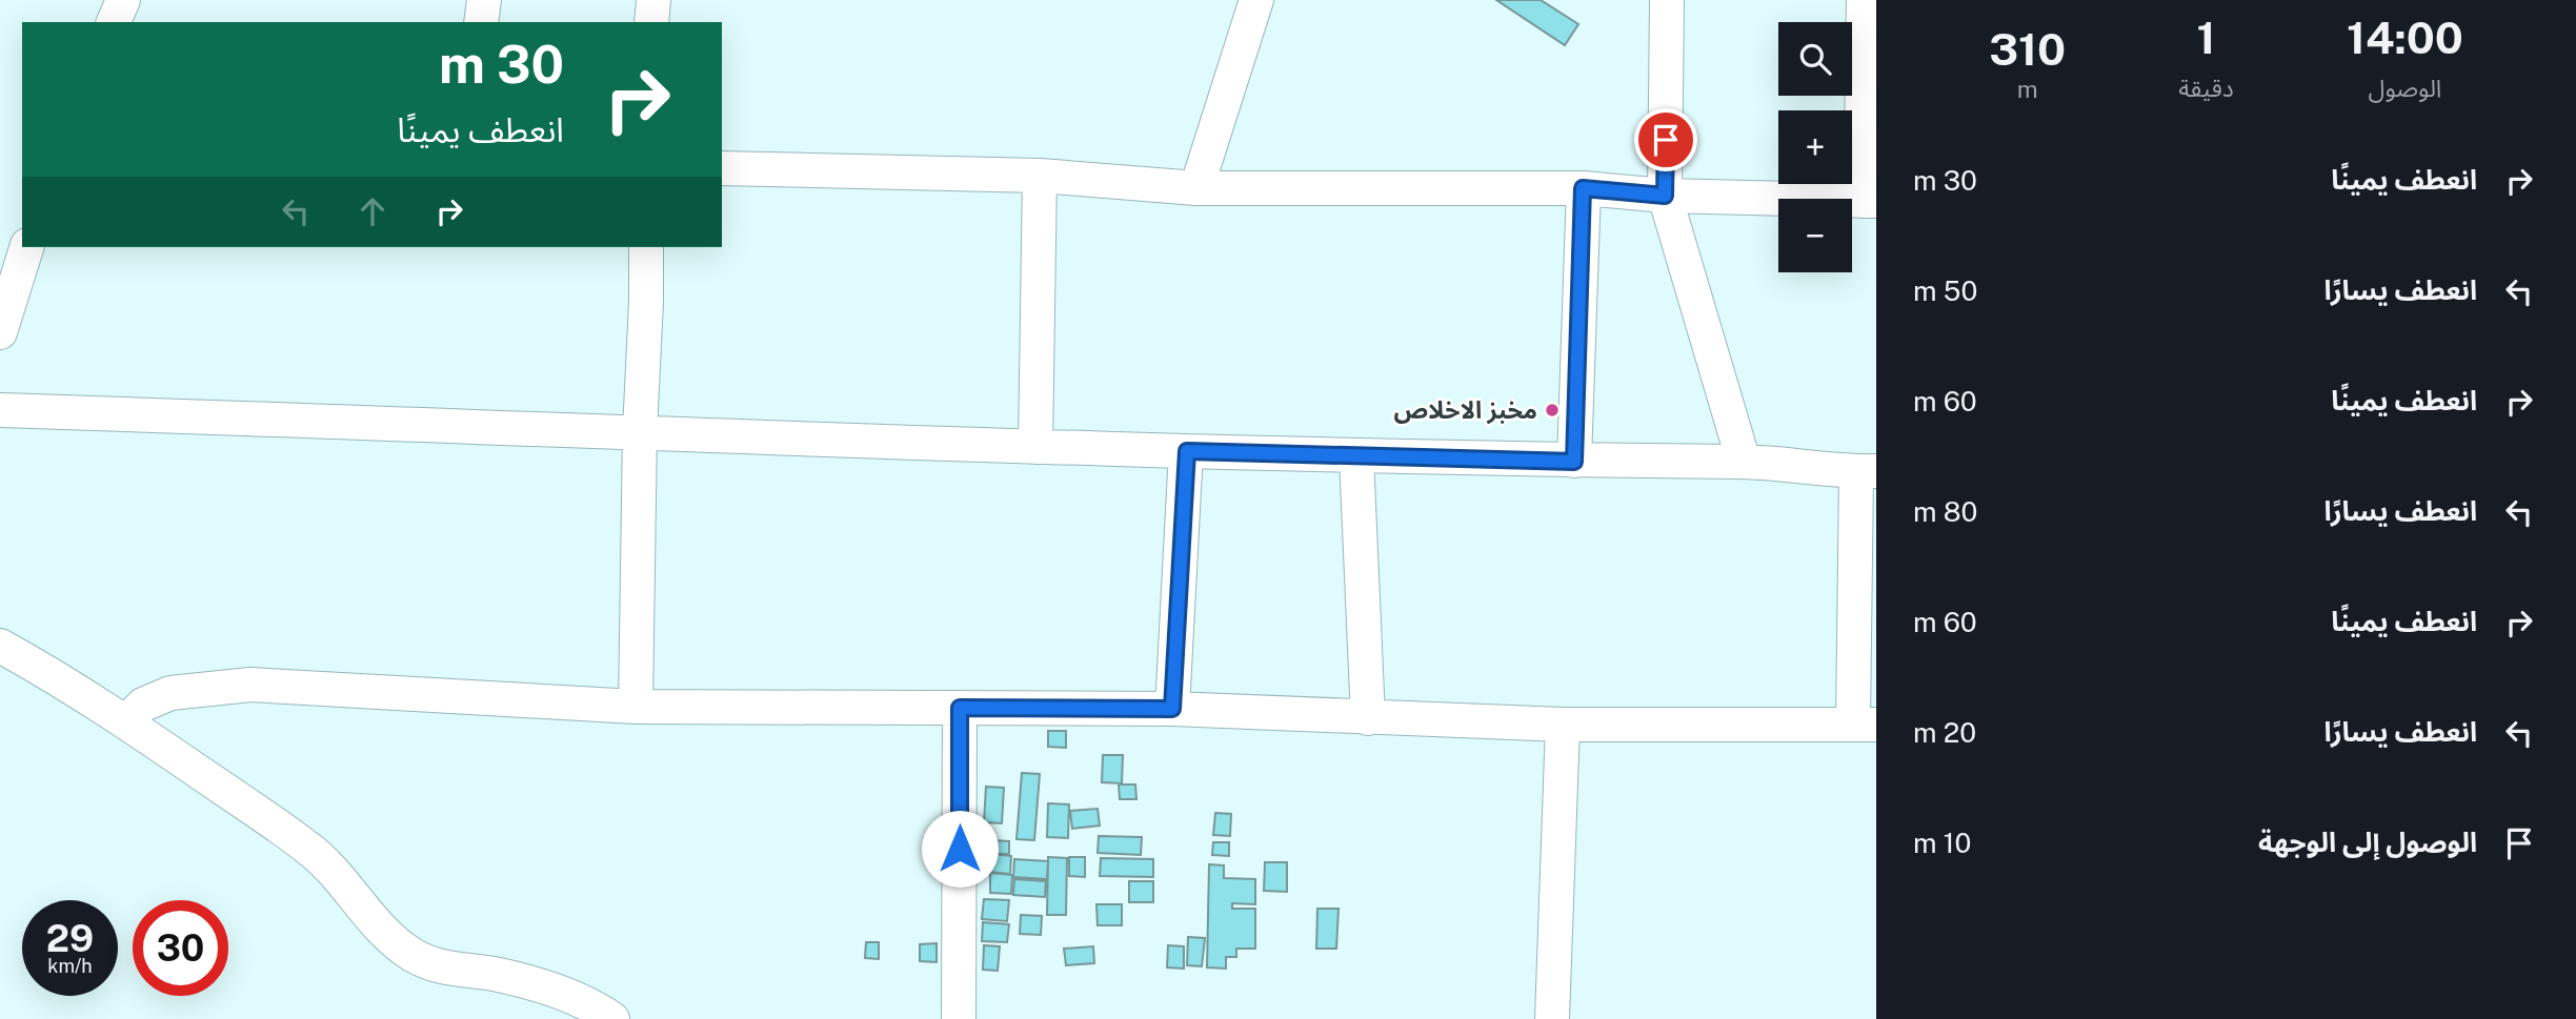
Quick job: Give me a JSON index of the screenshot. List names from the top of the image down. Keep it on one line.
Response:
{"places":["مخبز الاخلاص"],"page":{"eta":["14:00","الوصول","1","دقيقة","310","m"],"map_buttons":["+","−"],"turn":["30 m","انعطف يمينًا"],"list":[{"name":"انعطف يمينًا","value":"30 m"},{"name":"انعطف يسارًا","value":"50 m"},{"name":"انعطف يمينًا","value":"60 m"},{"name":"انعطف يسارًا","value":"80 m"},{"name":"انعطف يمينًا","value":"60 m"},{"name":"انعطف يسارًا","value":"20 m"},{"name":"الوصول إلى الوجهة","value":"10 m"}],"speed":"29 km/h","limit":"30"}}
